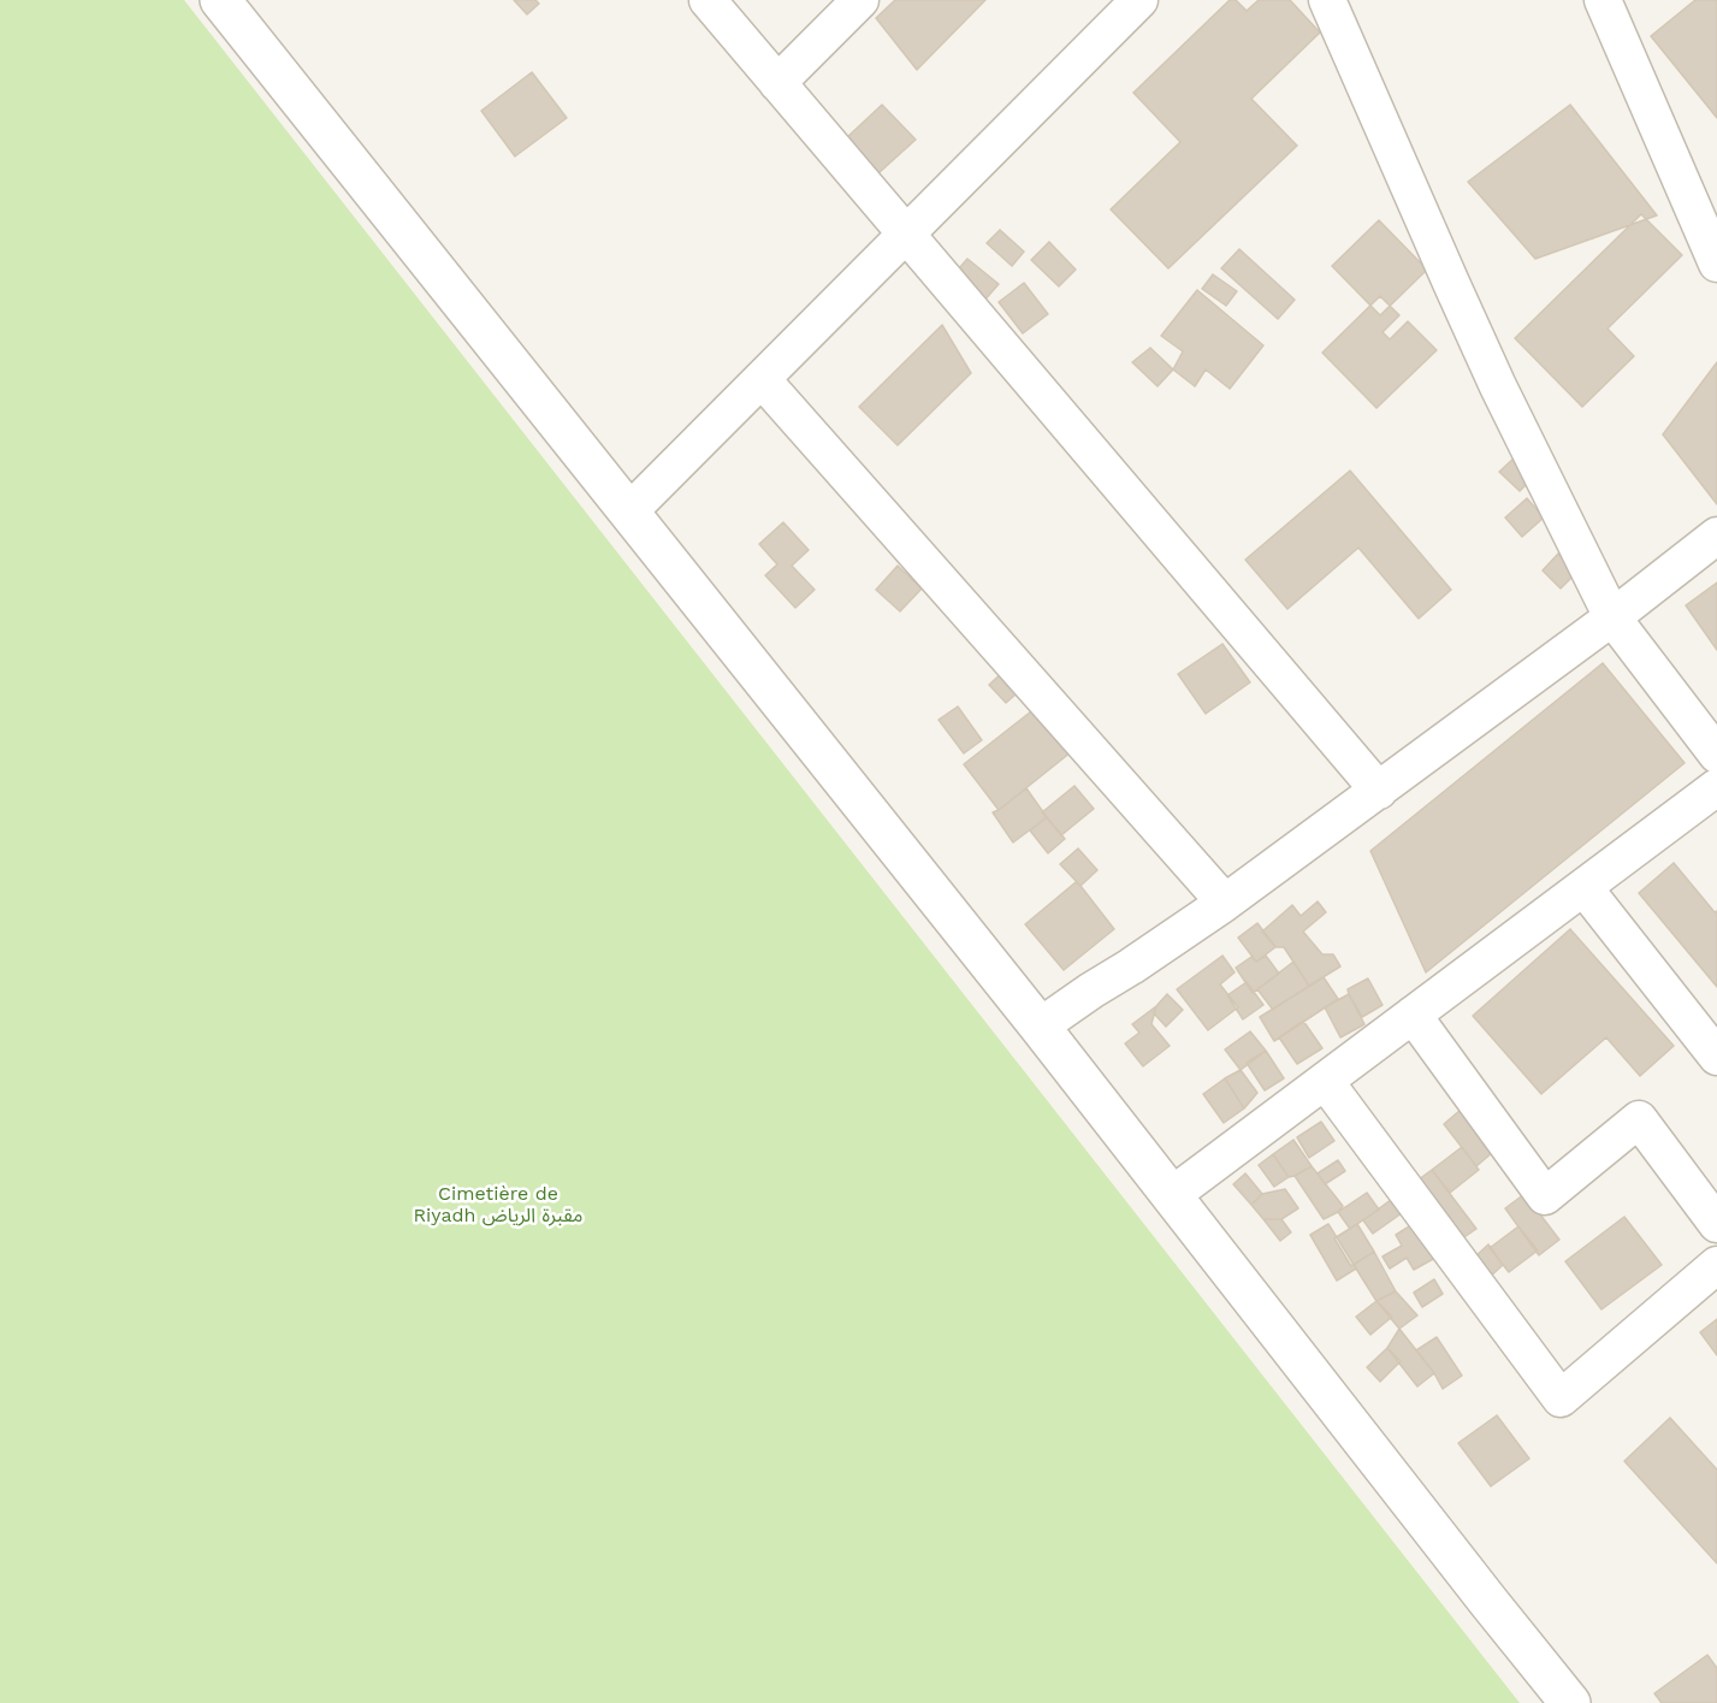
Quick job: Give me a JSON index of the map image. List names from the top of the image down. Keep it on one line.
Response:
{"parks":["Cimetière de Riyadh مقبرة الرياض"]}
